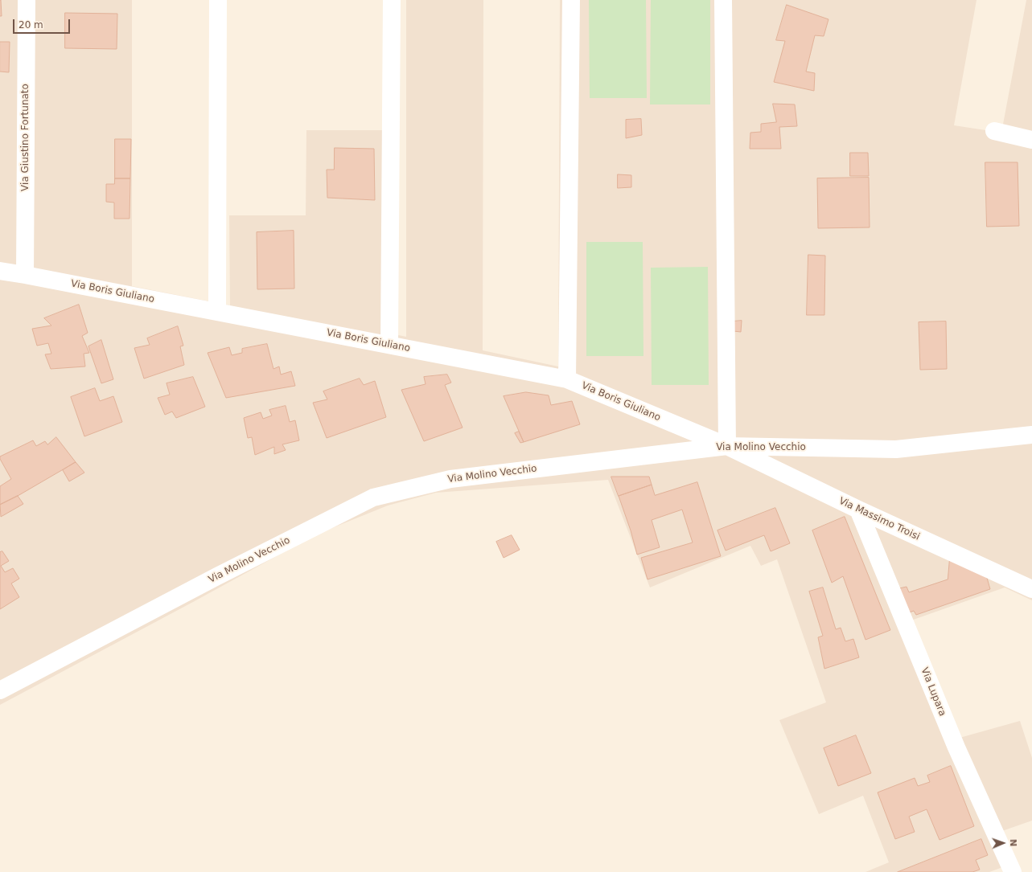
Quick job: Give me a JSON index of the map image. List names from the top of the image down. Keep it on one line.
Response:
{"streets":{"street":["Via Giustino Fortunato","Via Boris Giuliano","Via Molino Vecchio","Via Massimo Troisi","Via Lupara"]},"crossings":[["Via Giustino Fortunato","Via Boris Giuliano"],["Via Boris Giuliano","Via Molino Vecchio"],["Via Boris Giuliano","Via Massimo Troisi"],["Via Molino Vecchio","Via Massimo Troisi"],["Via Massimo Troisi","Via Lupara"]],"scale_bar":"20 m","north":"right"}
